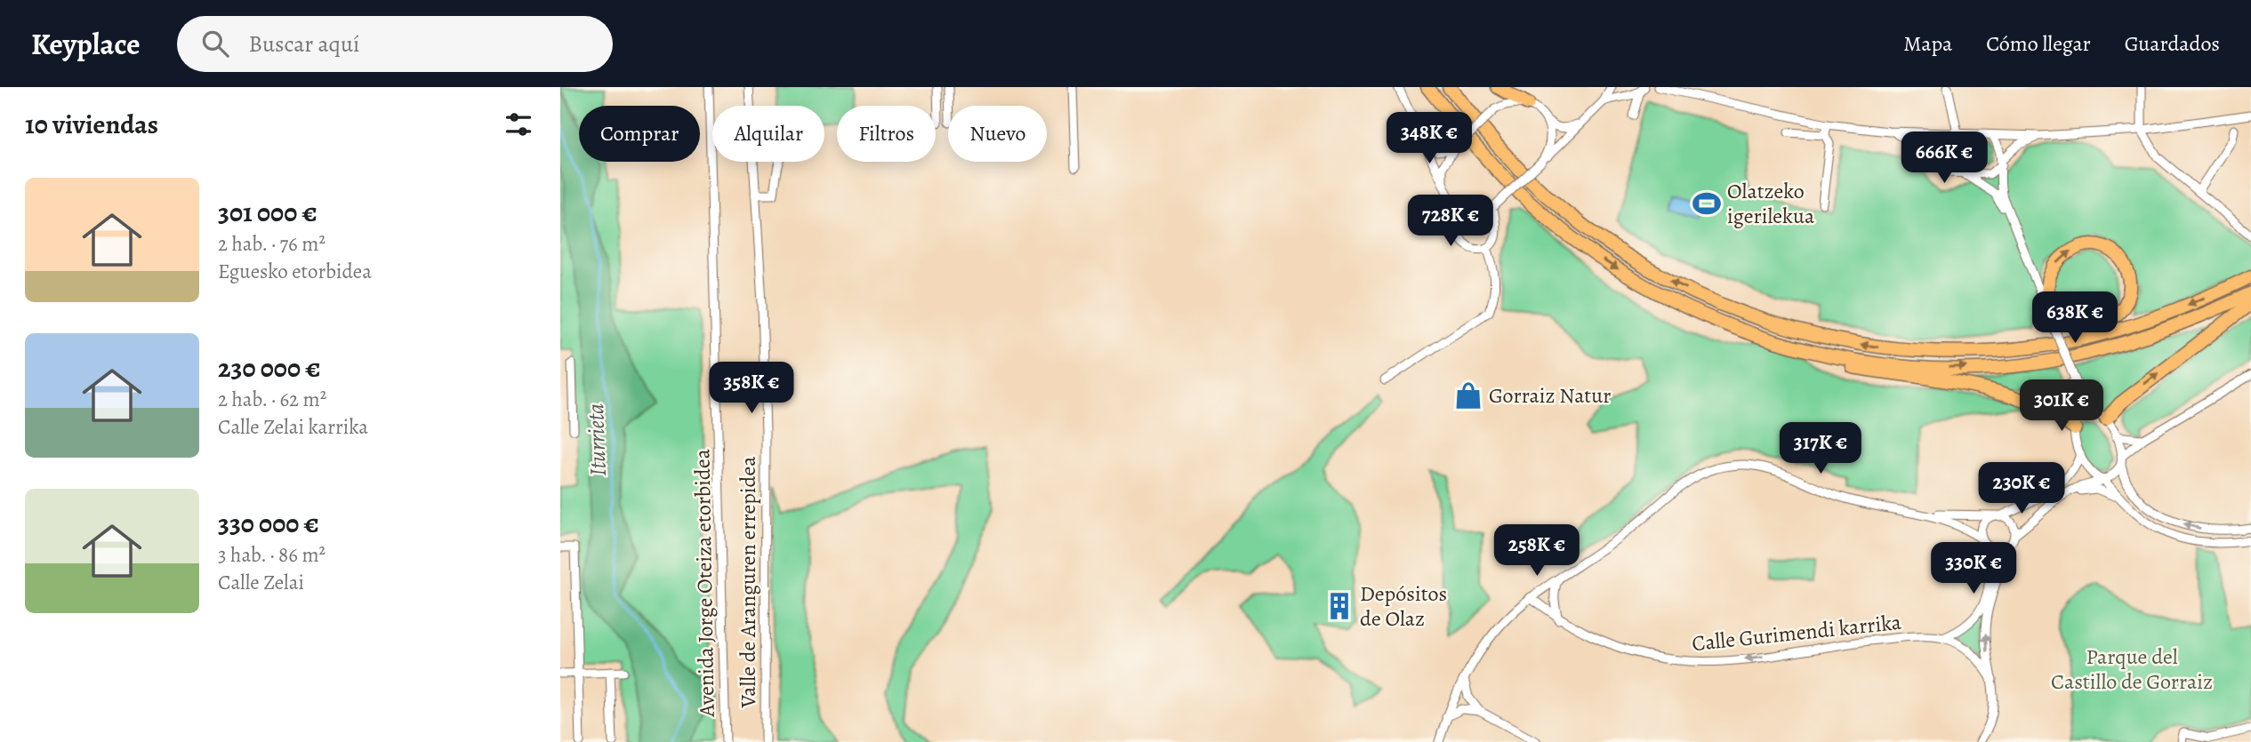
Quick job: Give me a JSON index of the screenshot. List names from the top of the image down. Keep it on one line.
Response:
{"streets":{"street":["Valle de Aranguren errepidea","Avenida Jorge Oteiza etorbidea","Calle Gurimendi karrika"]},"one_way":["Calle Gurimendi karrika"],"water":["Iturrieta"],"parks":["Parque del Castillo de Gorraiz"],"places":{"sports":["Olatzeko igerilekua"],"shop":["Gorraiz Natur"],"building":["Depósitos de Olaz"]},"page":{"header":"Keyplace","search":"Buscar aquí","nav":["Mapa","Cómo llegar","Guardados"],"heading":"10 viviendas","chip":["Comprar","Alquilar","Filtros","Nuevo"],"price":["348K €","666K €","728K €","638K €","358K €","301K €","317K €","230K €","258K €","330K €"],"list":[{"name":"301 000 €","note":"2 hab. · 76 m² · Eguesko etorbidea"},{"name":"230 000 €","note":"2 hab. · 62 m² · Calle Zelai karrika"},{"name":"330 000 €","note":"3 hab. · 86 m² · Calle Zelai"}]}}
